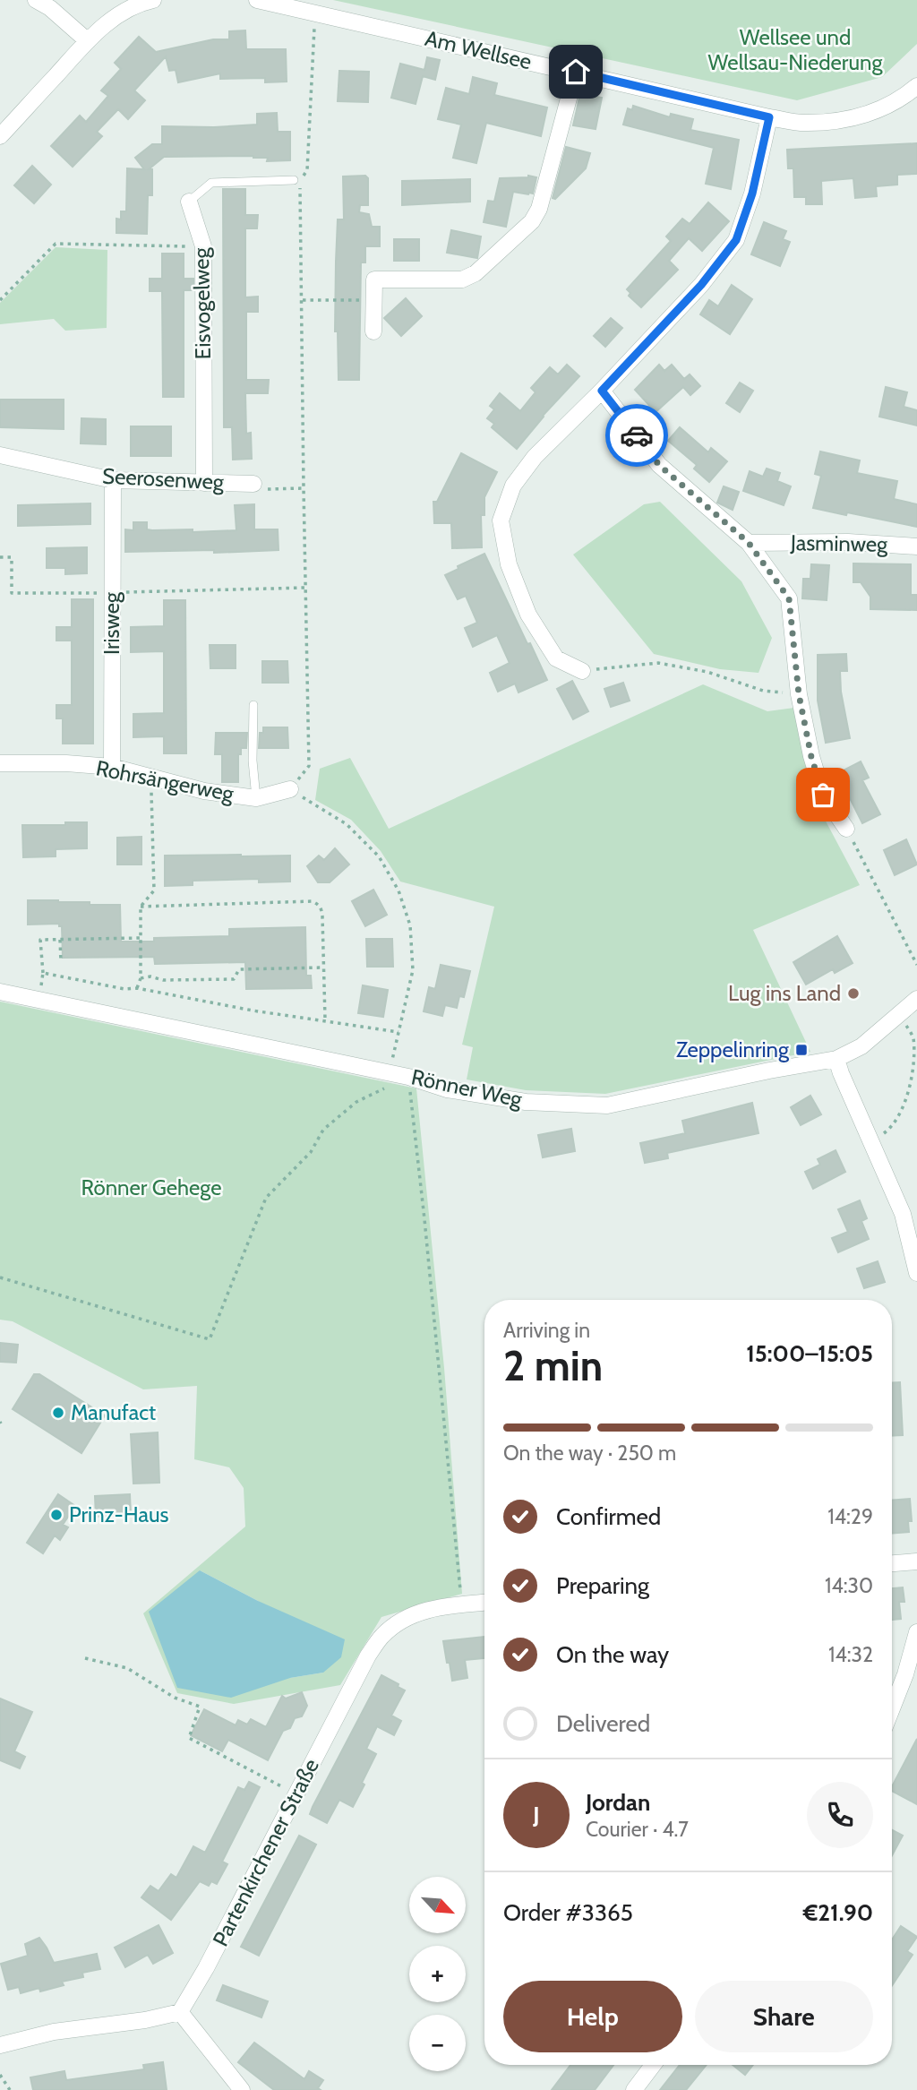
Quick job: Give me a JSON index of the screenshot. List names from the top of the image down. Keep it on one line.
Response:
{"streets":{"street":["Am Wellsee","Eisvogelweg","Seerosenweg","Jasminweg","Irisweg","Rohrsängerweg","Rönner Weg","Partenkirchener Straße"]},"crossings":[["Eisvogelweg","Seerosenweg"],["Seerosenweg","Irisweg"],["Irisweg","Rohrsängerweg"]],"parks":["Wellsee und Wellsau-Niederung","Rönner Gehege"],"places":{"other":["Lug ins Land","Manufact","Prinz-Haus"],"transit":["Zeppelinring"]},"north":"bottom right","page":{"heading":["2 min","Arriving in","15:00–15:05"],"panel":["Jordan","Courier · 4.7","Order #3365","€21.90"],"bar":"On the way · 250 m","list":[["Confirmed","14:29"],["Preparing","14:30"],["On the way","14:32"],"Delivered"],"round":"J","map_buttons":["+","−"],"buttons":["Help","Share"]}}
